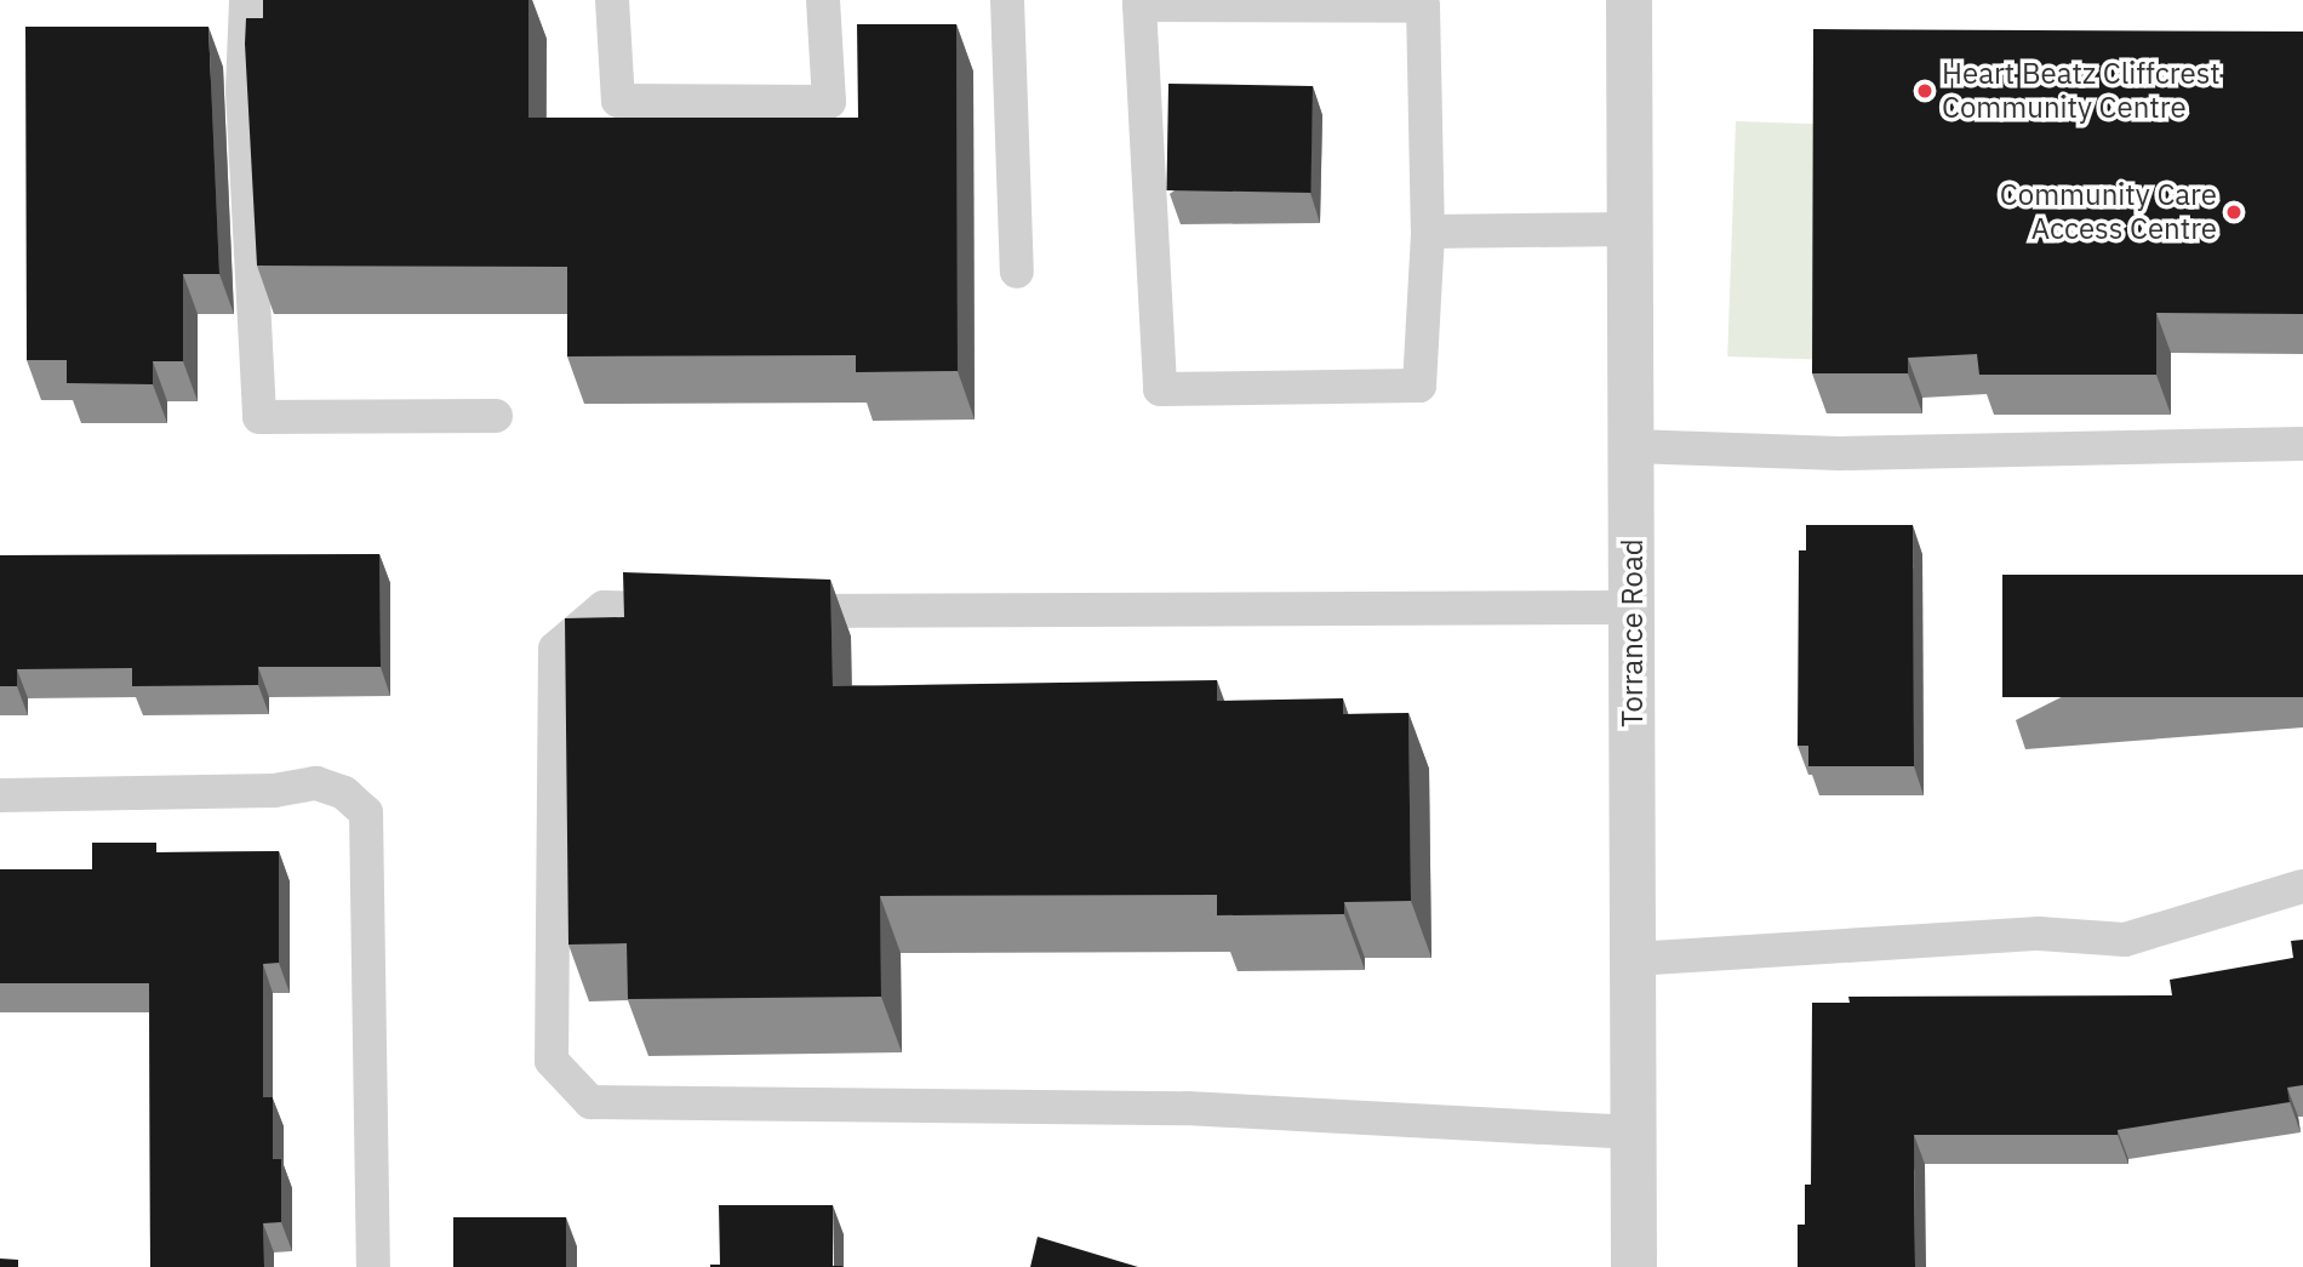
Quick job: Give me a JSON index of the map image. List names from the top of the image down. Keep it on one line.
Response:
{"streets":{"street":["Torrance Road"]},"places":["Heart Beatz Cliffcrest Community Centre","Community Care Access Centre"]}
